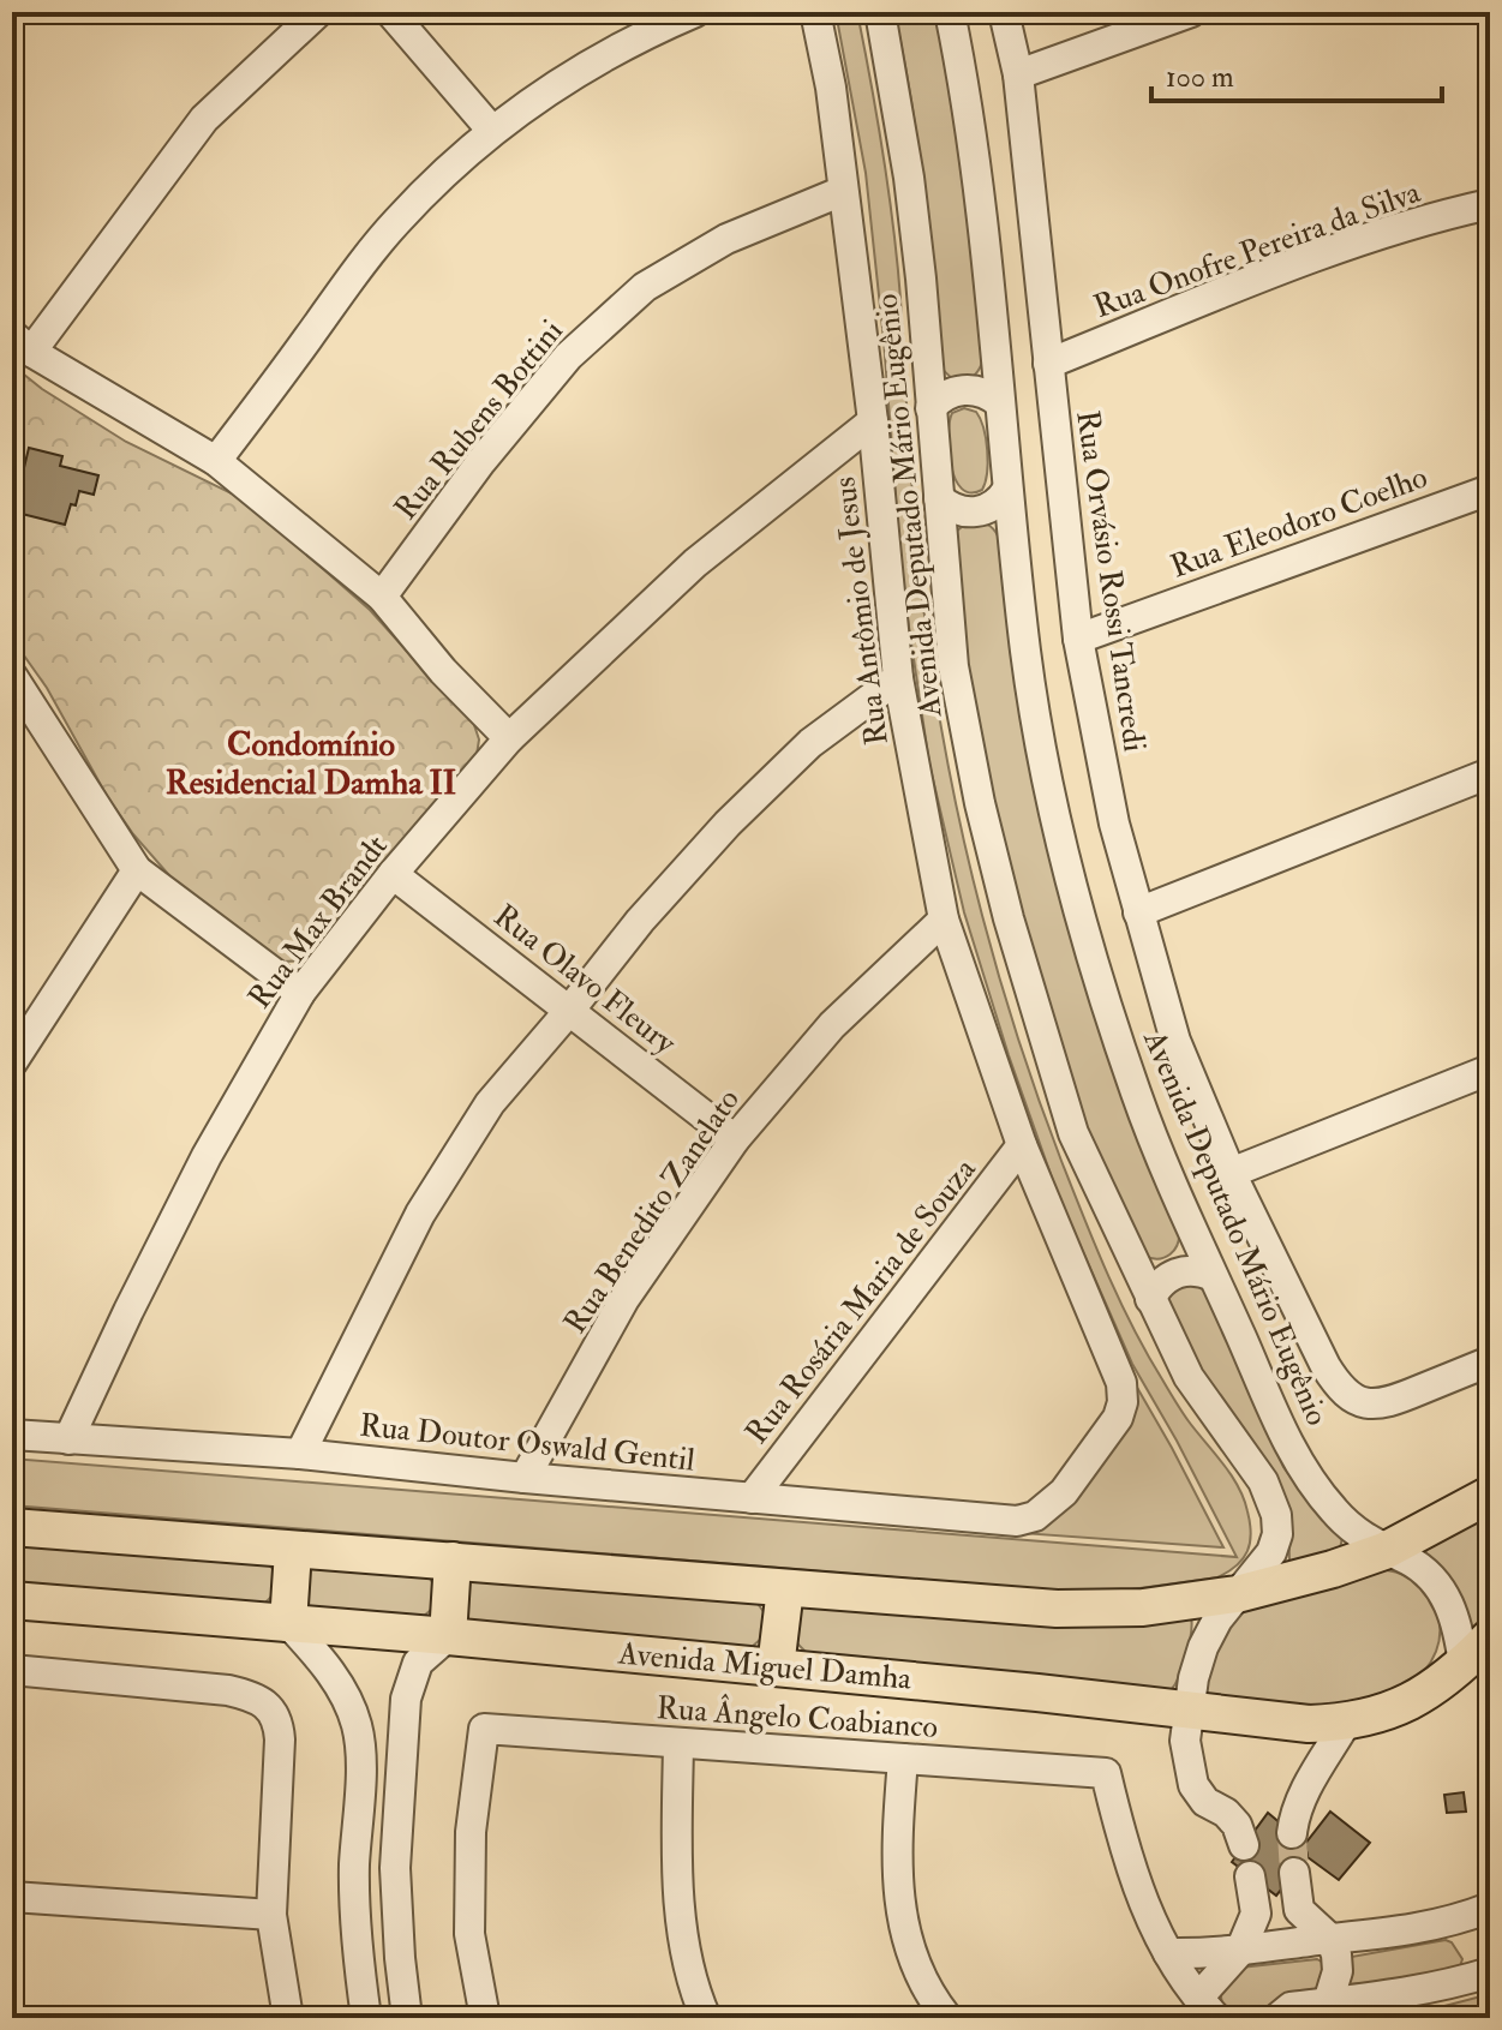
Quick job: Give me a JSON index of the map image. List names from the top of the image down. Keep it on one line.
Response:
{"streets":{"main road":["Avenida Miguel Damha"],"street":["Rua Onofre Pereira da Silva","Rua Rubens Bottini","Avenida Deputado Mário Eugênio","Rua Eleodoro Coelho","Rua Orvásio Rossi Tancredi","Rua Antômio de Jesus","Rua Max Brandt","Rua Olavo Fleury","Rua Benedito Zanelato","Rua Rosária Maria de Souza","Rua Doutor Oswald Gentil","Rua Ângelo Coabianco"]},"crossings":[["Rua Onofre Pereira da Silva","Rua Orvásio Rossi Tancredi"],["Rua Rubens Bottini","Rua Antômio de Jesus"],["Avenida Deputado Mário Eugênio","Avenida Miguel Damha"],["Rua Eleodoro Coelho","Rua Orvásio Rossi Tancredi"],["Rua Antômio de Jesus","Rua Max Brandt"],["Rua Antômio de Jesus","Rua Benedito Zanelato"],["Rua Antômio de Jesus","Rua Rosária Maria de Souza"],["Rua Antômio de Jesus","Rua Doutor Oswald Gentil"],["Rua Max Brandt","Rua Olavo Fleury"],["Rua Max Brandt","Rua Doutor Oswald Gentil"],["Rua Olavo Fleury","Rua Benedito Zanelato"],["Rua Benedito Zanelato","Rua Doutor Oswald Gentil"],["Rua Rosária Maria de Souza","Rua Doutor Oswald Gentil"]],"districts":["Condomínio Residencial Damha II"],"scale_bar":"100 m"}
